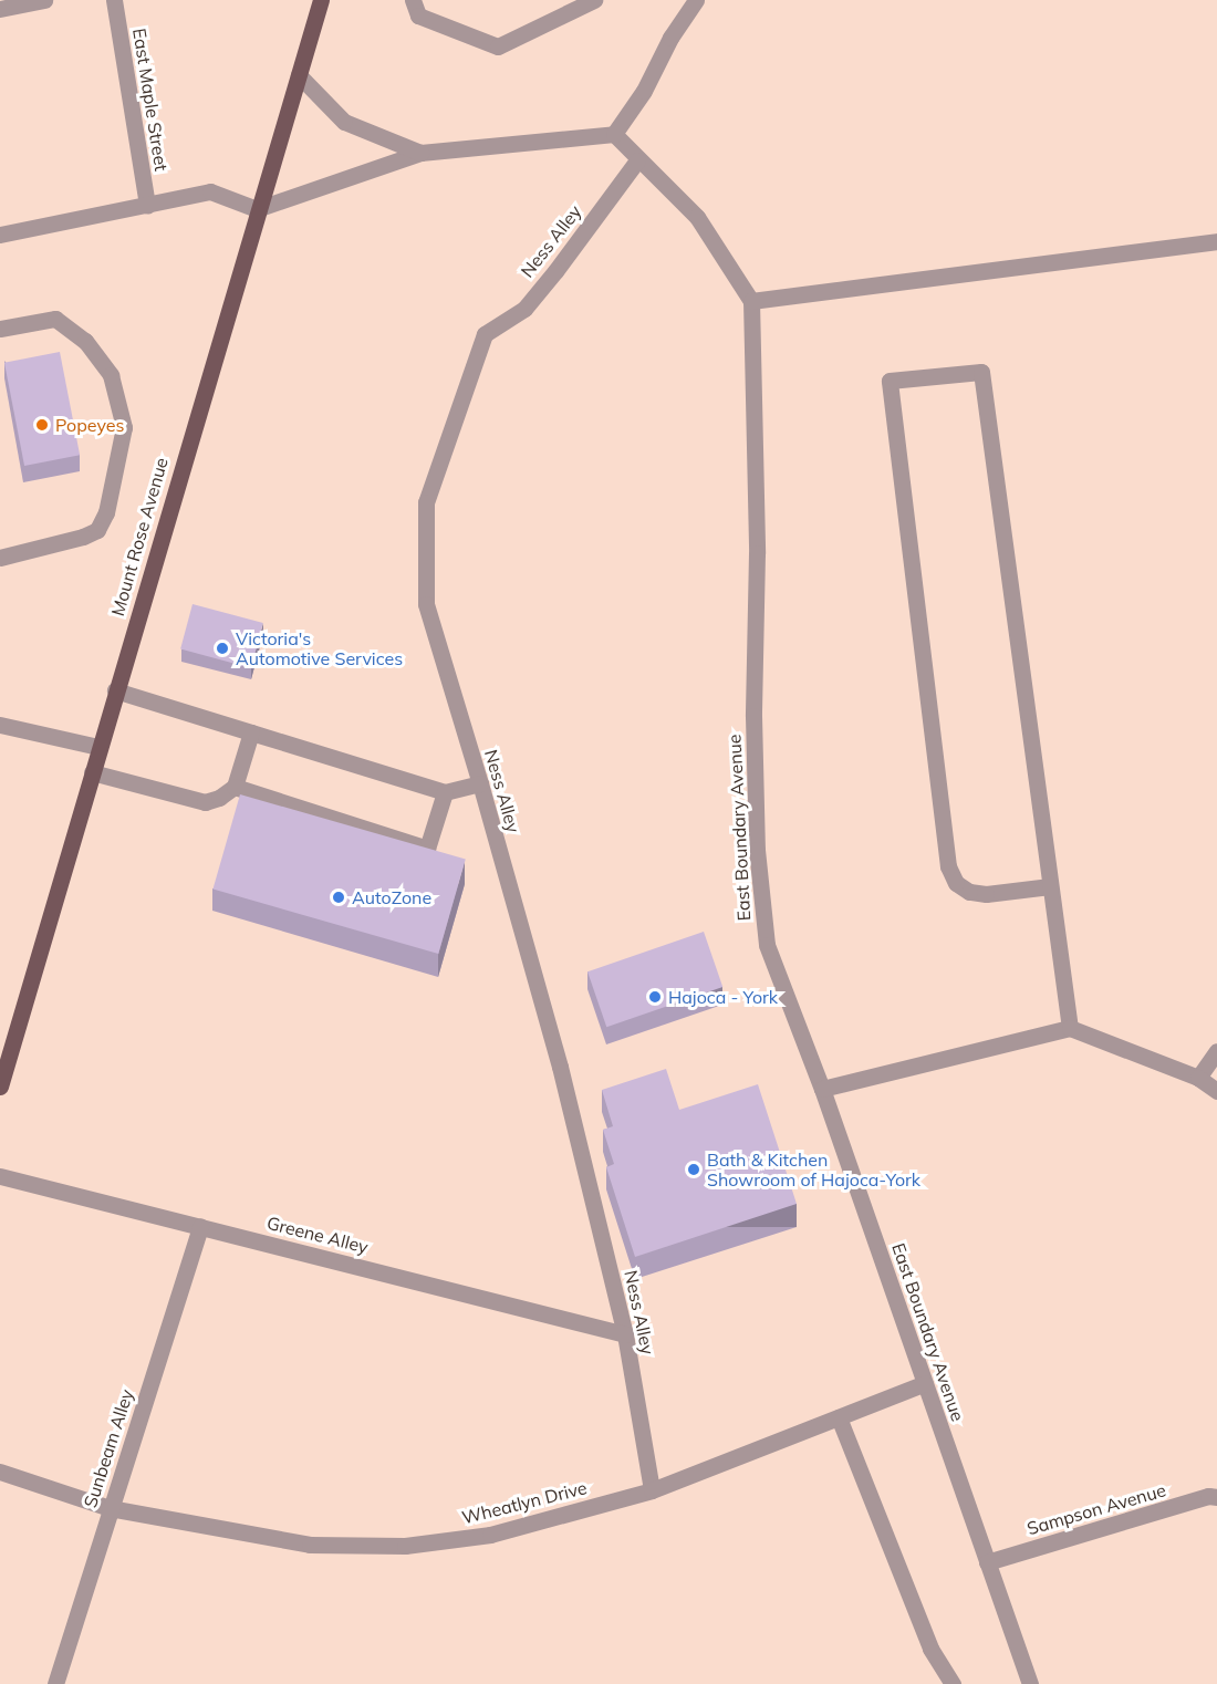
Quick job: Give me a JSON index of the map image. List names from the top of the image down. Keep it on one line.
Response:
{"streets":{"main road":["Mount Rose Avenue"],"street":["East Maple Street","Ness Alley","East Boundary Avenue","Greene Alley","Sunbeam Alley","Wheatlyn Drive","Sampson Avenue"]},"crossings":[["Ness Alley","Greene Alley"],["Ness Alley","Wheatlyn Drive"],["East Boundary Avenue","Wheatlyn Drive"],["East Boundary Avenue","Sampson Avenue"],["Greene Alley","Sunbeam Alley"],["Sunbeam Alley","Wheatlyn Drive"]],"places":["Popeyes","Victoria's Automotive Services","AutoZone","Hajoca - York","Bath & Kitchen Showroom of Hajoca-York"]}
